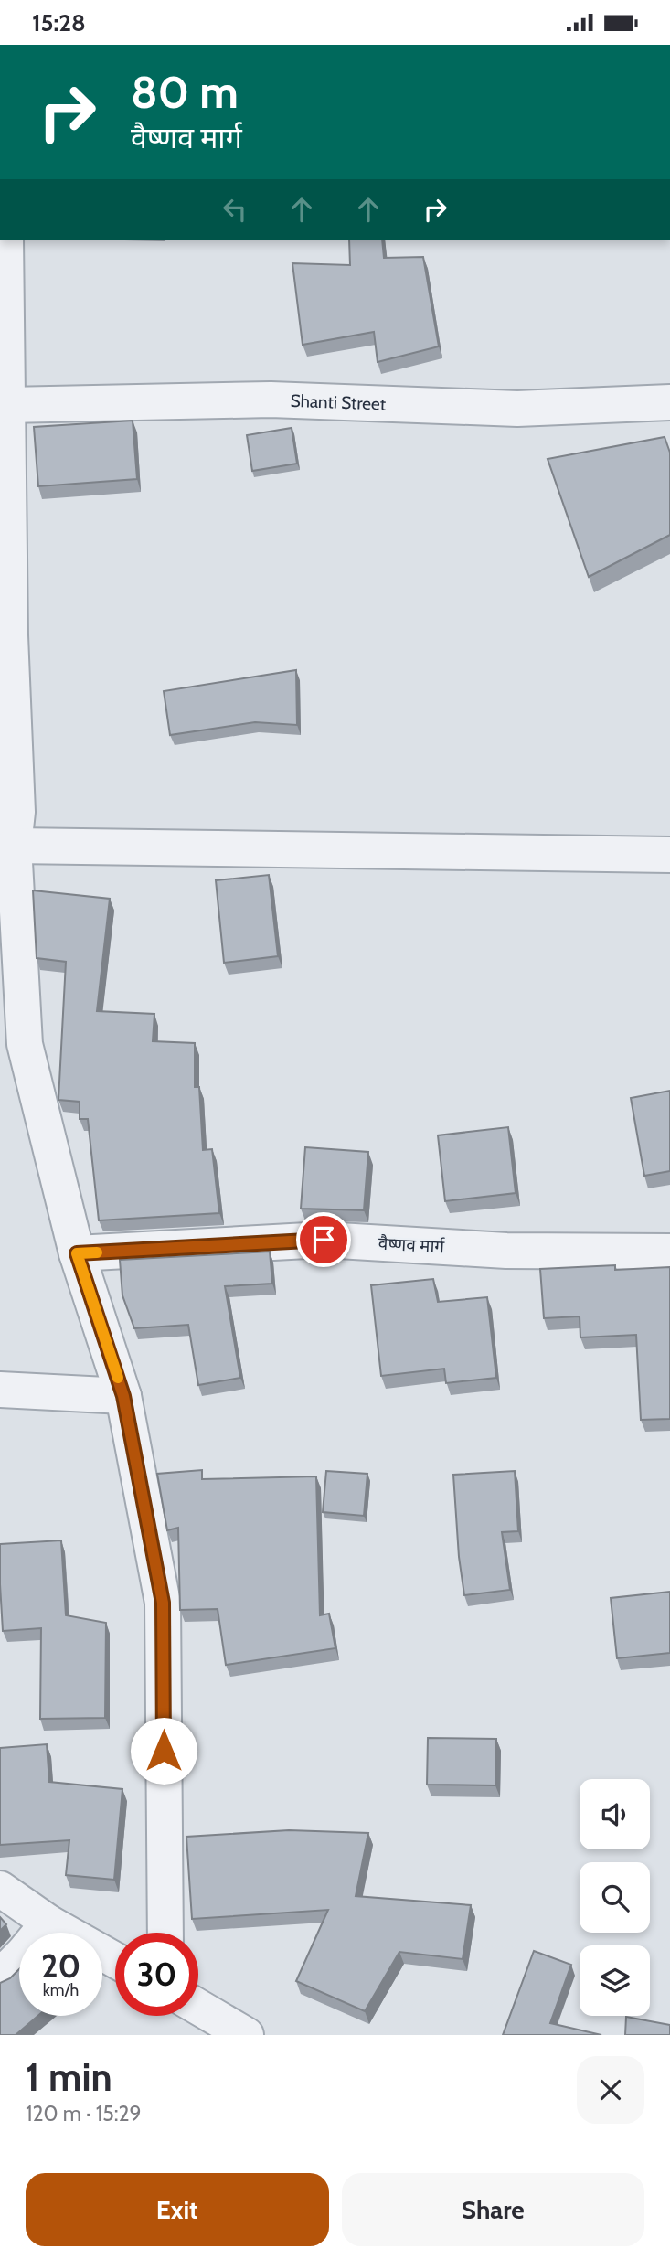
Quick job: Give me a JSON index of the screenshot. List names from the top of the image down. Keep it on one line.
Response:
{"streets":{"street":["Shanti Street","वैष्णव मार्ग"]},"page":{"status":"15:28","turn":["80 m","वैष्णव मार्ग"],"speed":"20 km/h","limit":"30","heading":["1 min","120 m · 15:29"],"buttons":["Exit","Share"]}}
